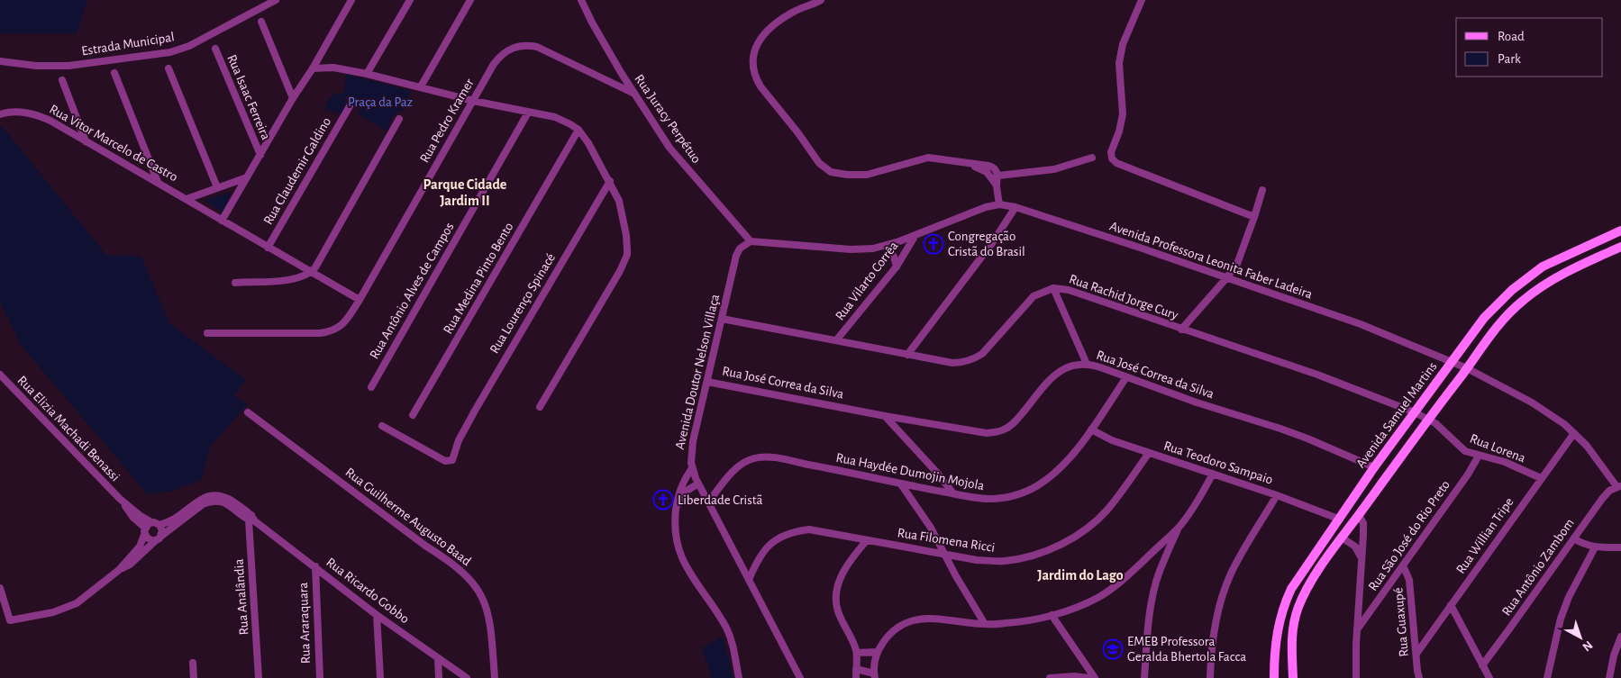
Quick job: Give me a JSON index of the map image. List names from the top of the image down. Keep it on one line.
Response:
{"streets":{"main road":["Avenida Samuel Martins"],"street":["Estrada Municipal","Rua Isaac Ferreira","Rua Juracy Perpétuo","Rua Pedro Kramer","Rua Vitor Marcelo de Castro","Rua Claudemir Galdino","Avenida Professora Leonita Faber Ladeira","Rua Medina Pinto Bento","Rua Vilarto Corrêa","Rua Antônio Alves de Campos","Rua Rachid Jorge Cury","Rua Lourenço Spinacé","Avenida Doutor Nelson Villaça","Rua José Correa da Silva","Rua Elizia Machadi Benassi","Rua Lorena","Rua Teodoro Sampaio","Rua Haydée Dumojin Mojola","Rua Guilherme Augusto Baad","Rua São José do Rio Preto","Rua Willian Tripe","Rua Filomena Ricci","Rua Antônio Zambom","Rua Ricardo Gobbo","Rua Analândia","Rua Guaxupé","Rua Araraquara"]},"crossings":[["Rua Juracy Perpétuo","Rua Pedro Kramer"],["Rua Juracy Perpétuo","Avenida Professora Leonita Faber Ladeira"],["Rua Juracy Perpétuo","Avenida Doutor Nelson Villaça"],["Rua Pedro Kramer","Rua Vitor Marcelo de Castro"],["Rua Vitor Marcelo de Castro","Rua Claudemir Galdino"],["Avenida Professora Leonita Faber Ladeira","Rua Vilarto Corrêa"],["Avenida Professora Leonita Faber Ladeira","Avenida Doutor Nelson Villaça"],["Avenida Professora Leonita Faber Ladeira","Avenida Samuel Martins"],["Avenida Professora Leonita Faber Ladeira","Rua Willian Tripe"],["Avenida Professora Leonita Faber Ladeira","Rua Antônio Zambom"],["Rua Vilarto Corrêa","Rua Rachid Jorge Cury"],["Rua Rachid Jorge Cury","Avenida Doutor Nelson Villaça"],["Rua Rachid Jorge Cury","Avenida Samuel Martins"],["Rua Rachid Jorge Cury","Rua Lorena"],["Avenida Doutor Nelson Villaça","Rua José Correa da Silva"],["Avenida Doutor Nelson Villaça","Rua Haydée Dumojin Mojola"],["Avenida Doutor Nelson Villaça","Rua Filomena Ricci"],["Rua José Correa da Silva","Avenida Samuel Martins"],["Rua José Correa da Silva","Rua Haydée Dumojin Mojola"],["Avenida Samuel Martins","Rua Lorena"],["Avenida Samuel Martins","Rua Teodoro Sampaio"],["Rua Lorena","Rua São José do Rio Preto"],["Rua Lorena","Rua Willian Tripe"],["Rua Teodoro Sampaio","Rua Haydée Dumojin Mojola"],["Rua Teodoro Sampaio","Rua Filomena Ricci"],["Rua São José do Rio Preto","Rua Guaxupé"],["Rua Willian Tripe","Rua Guaxupé"],["Rua Ricardo Gobbo","Rua Analândia"],["Rua Ricardo Gobbo","Rua Araraquara"]],"districts":["Parque Cidade Jardim II","Jardim do Lago"],"parks":["Praça da Paz"],"places":{"church":["Congregação Cristã do Brasil","Liberdade Cristã"],"school or university":["EMEB Professora Geralda Bhertola Facca"]},"legend":["Road","Park"],"north":"bottom right"}
